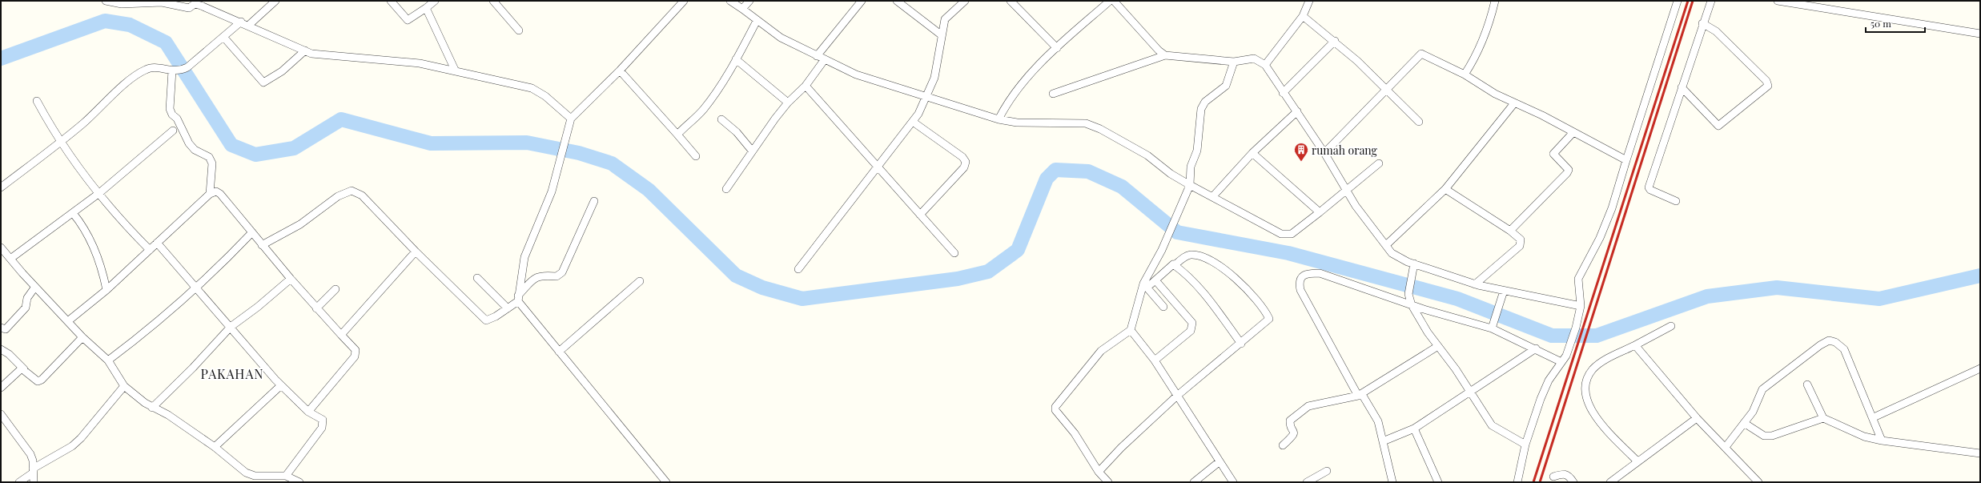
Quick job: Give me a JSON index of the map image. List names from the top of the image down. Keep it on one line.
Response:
{"districts":["PAKAHAN"],"places":{"building":["rumah orang"]},"scale_bar":"50 m"}
